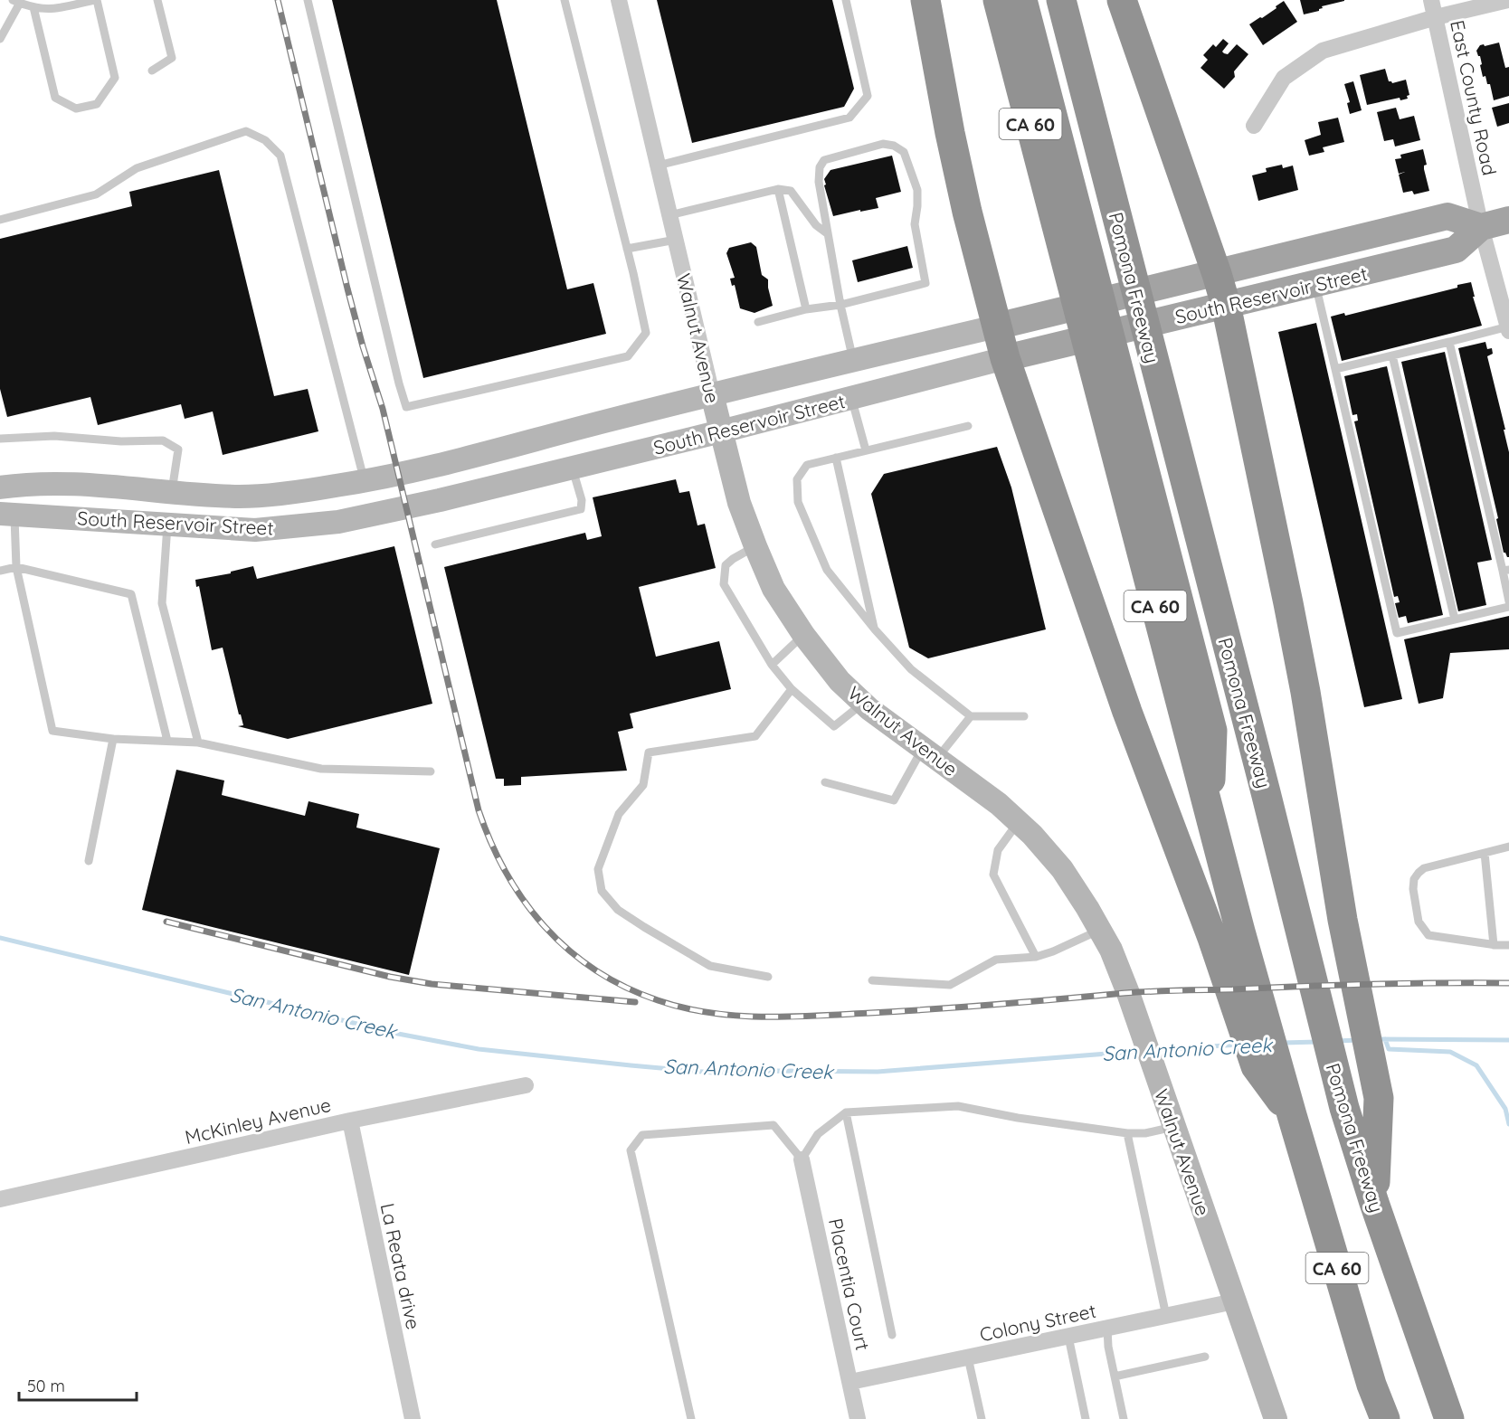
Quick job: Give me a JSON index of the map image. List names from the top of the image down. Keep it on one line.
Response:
{"streets":{"highway":["CA 60","Pomona Freeway"],"main road":["South Reservoir Street","Walnut Avenue"],"street":["East County Road","McKinley Avenue","La Reata drive","Placentia Court","Colony Street"]},"crossings":[["East County Road","South Reservoir Street"],["CA 60","Pomona Freeway"],["South Reservoir Street","Walnut Avenue"],["Walnut Avenue","Colony Street"],["McKinley Avenue","La Reata drive"],["Placentia Court","Colony Street"]],"water":["San Antonio Creek"],"scale_bar":"50 m"}
